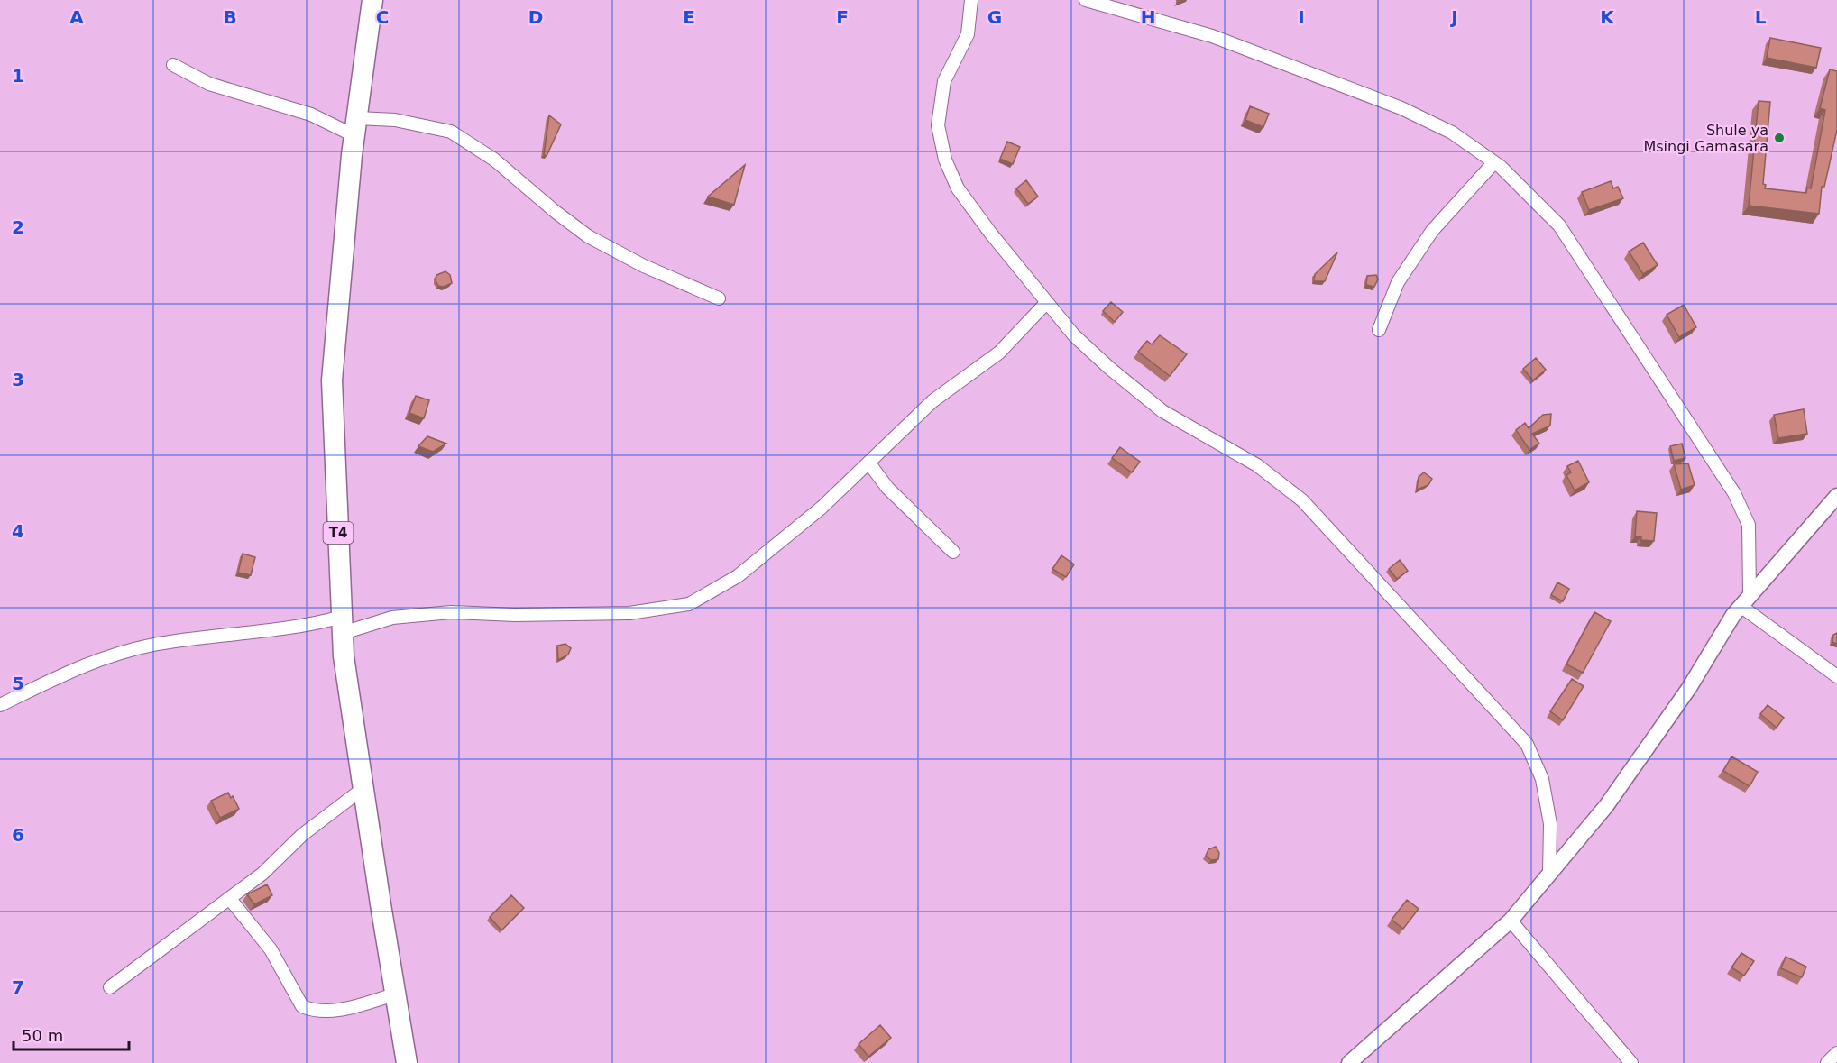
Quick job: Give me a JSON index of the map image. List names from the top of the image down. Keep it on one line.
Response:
{"streets":{"highway":["T4"]},"places":["Shule ya Msingi Gamasara"],"scale_bar":"50 m","grid":{"columns":["A","B","C","D","E","F","G","H","I","J","K","L"],"rows":["1","2","3","4","5","6","7"]}}
